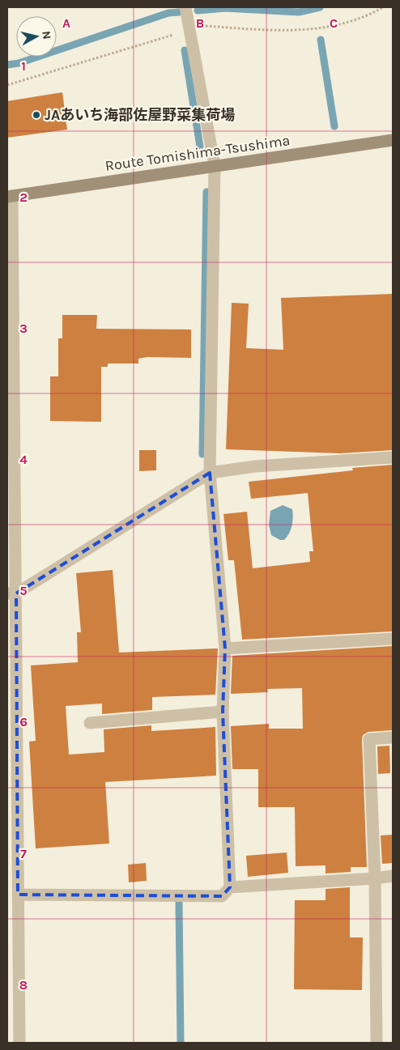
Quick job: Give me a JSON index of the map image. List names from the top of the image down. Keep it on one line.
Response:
{"streets":{"main road":["Route Tomishima-Tsushima"]},"places":["JAあいち海部佐屋野菜集荷場"],"north":"right","grid":{"columns":["A","B","C"],"rows":["1","2","3","4","5","6","7","8"]}}
